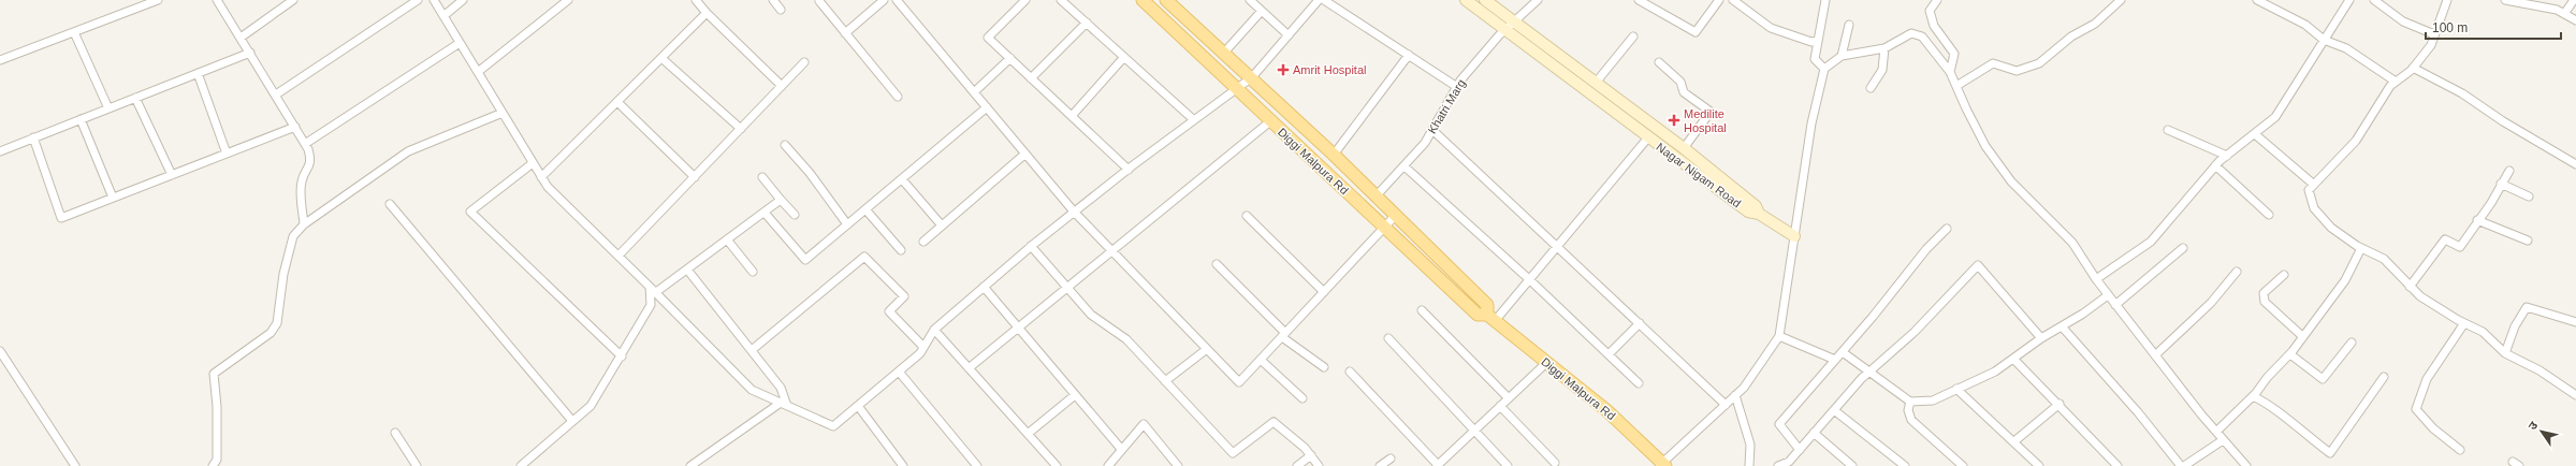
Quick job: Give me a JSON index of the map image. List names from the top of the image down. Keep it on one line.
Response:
{"streets":{"main road":["Diggi Malpura Rd"],"street":["Khatri Marg","Nagar Nigam Road"]},"crossings":[["Khatri Marg","Diggi Malpura Rd"],["Khatri Marg","Nagar Nigam Road"]],"places":{"health":["Amrit Hospital","Medilite Hospital"]},"scale_bar":"100 m","north":"top left"}
